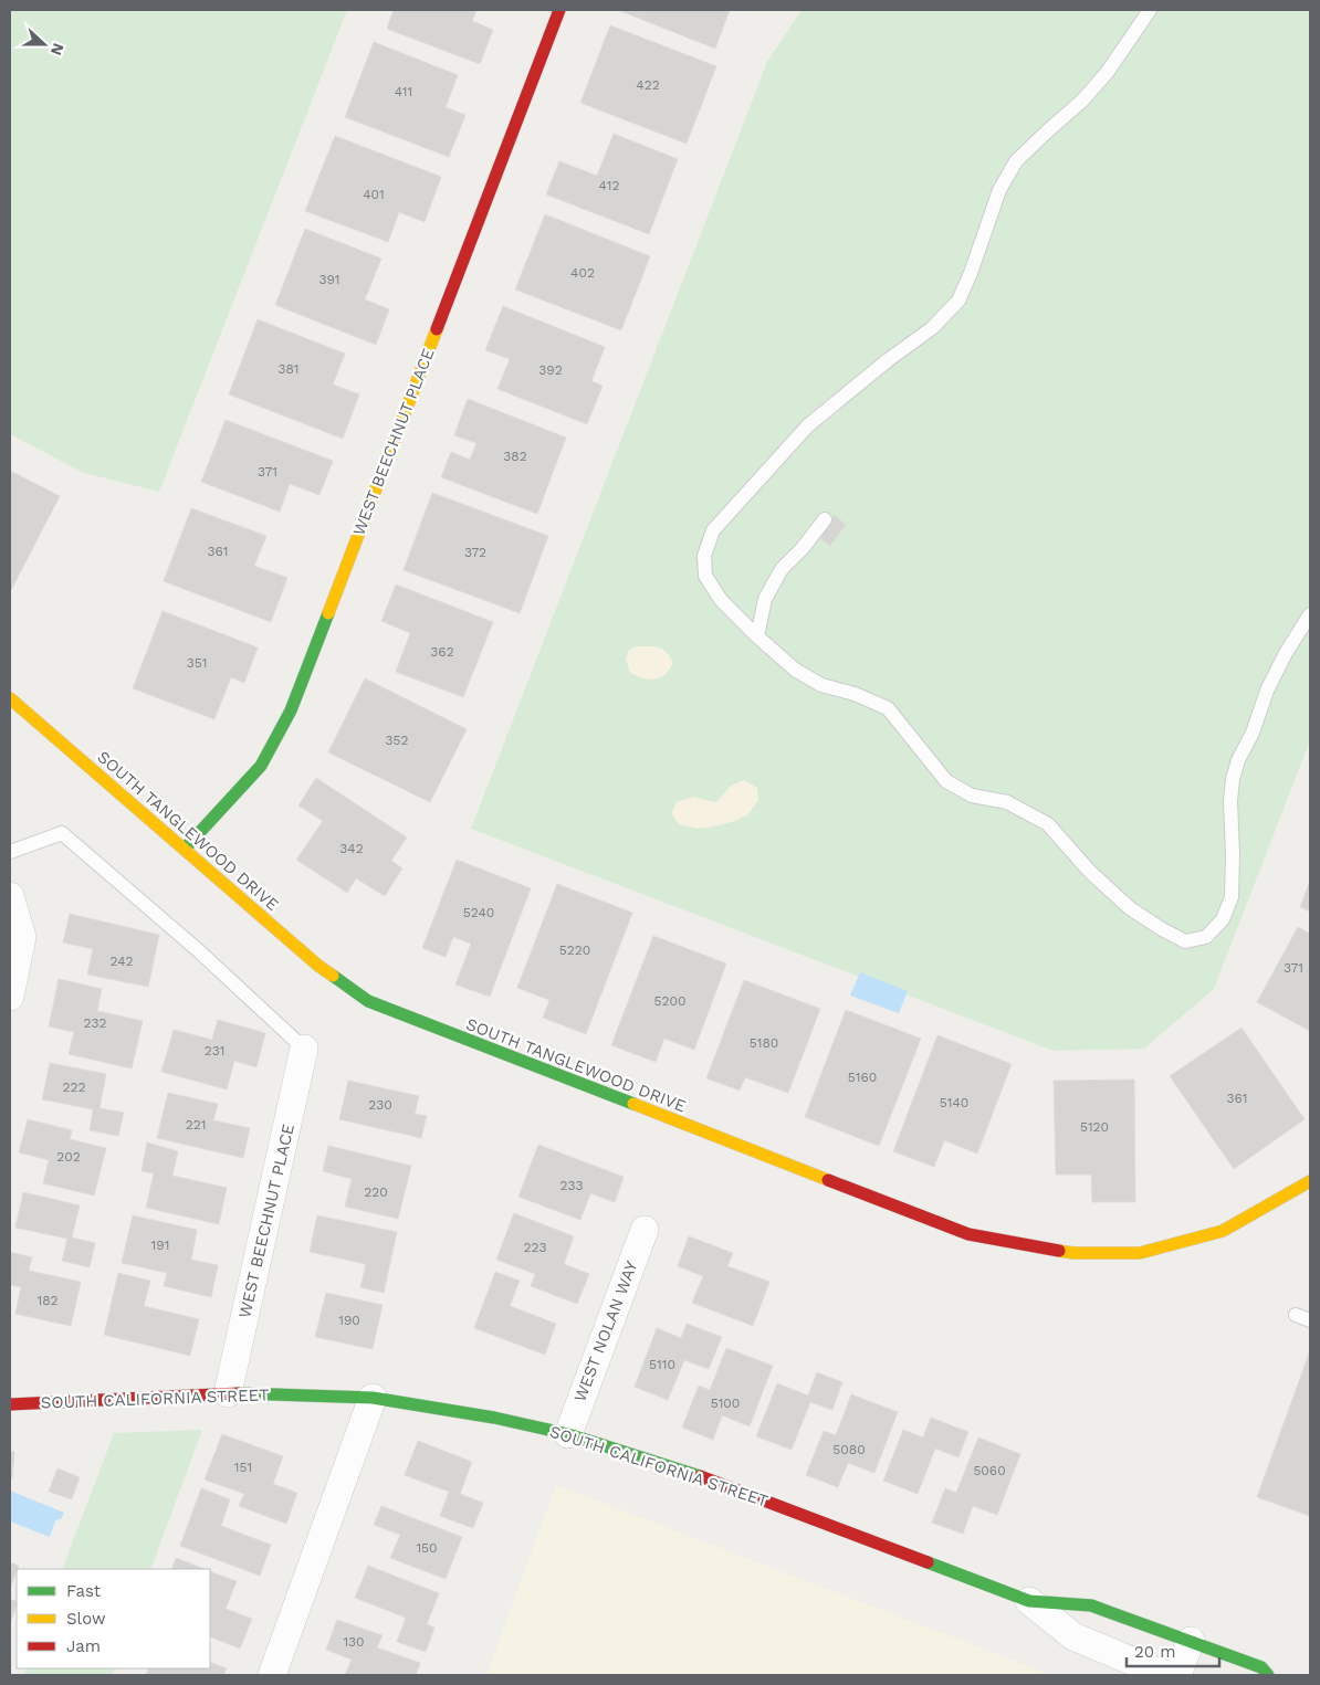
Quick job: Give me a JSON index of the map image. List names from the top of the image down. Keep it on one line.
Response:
{"streets":{"street":["WEST BEECHNUT PLACE","SOUTH TANGLEWOOD DRIVE","WEST NOLAN WAY","SOUTH CALIFORNIA STREET"]},"crossings":[["WEST BEECHNUT PLACE","SOUTH TANGLEWOOD DRIVE"],["WEST BEECHNUT PLACE","SOUTH CALIFORNIA STREET"],["WEST NOLAN WAY","SOUTH CALIFORNIA STREET"]],"house_numbers":["422","411","412","401","402","391","381","392","382","371","361","372","362","351","352","342","5240","5220","242","371","5200","232","5180","231","5160","222","361","5140","230","221","5120","202","233","220","191","223","182","190","5110","5100","5080","151","5060","150","130"],"legend":["Fast","Slow","Jam"],"scale_bar":"20 m","north":"right"}
